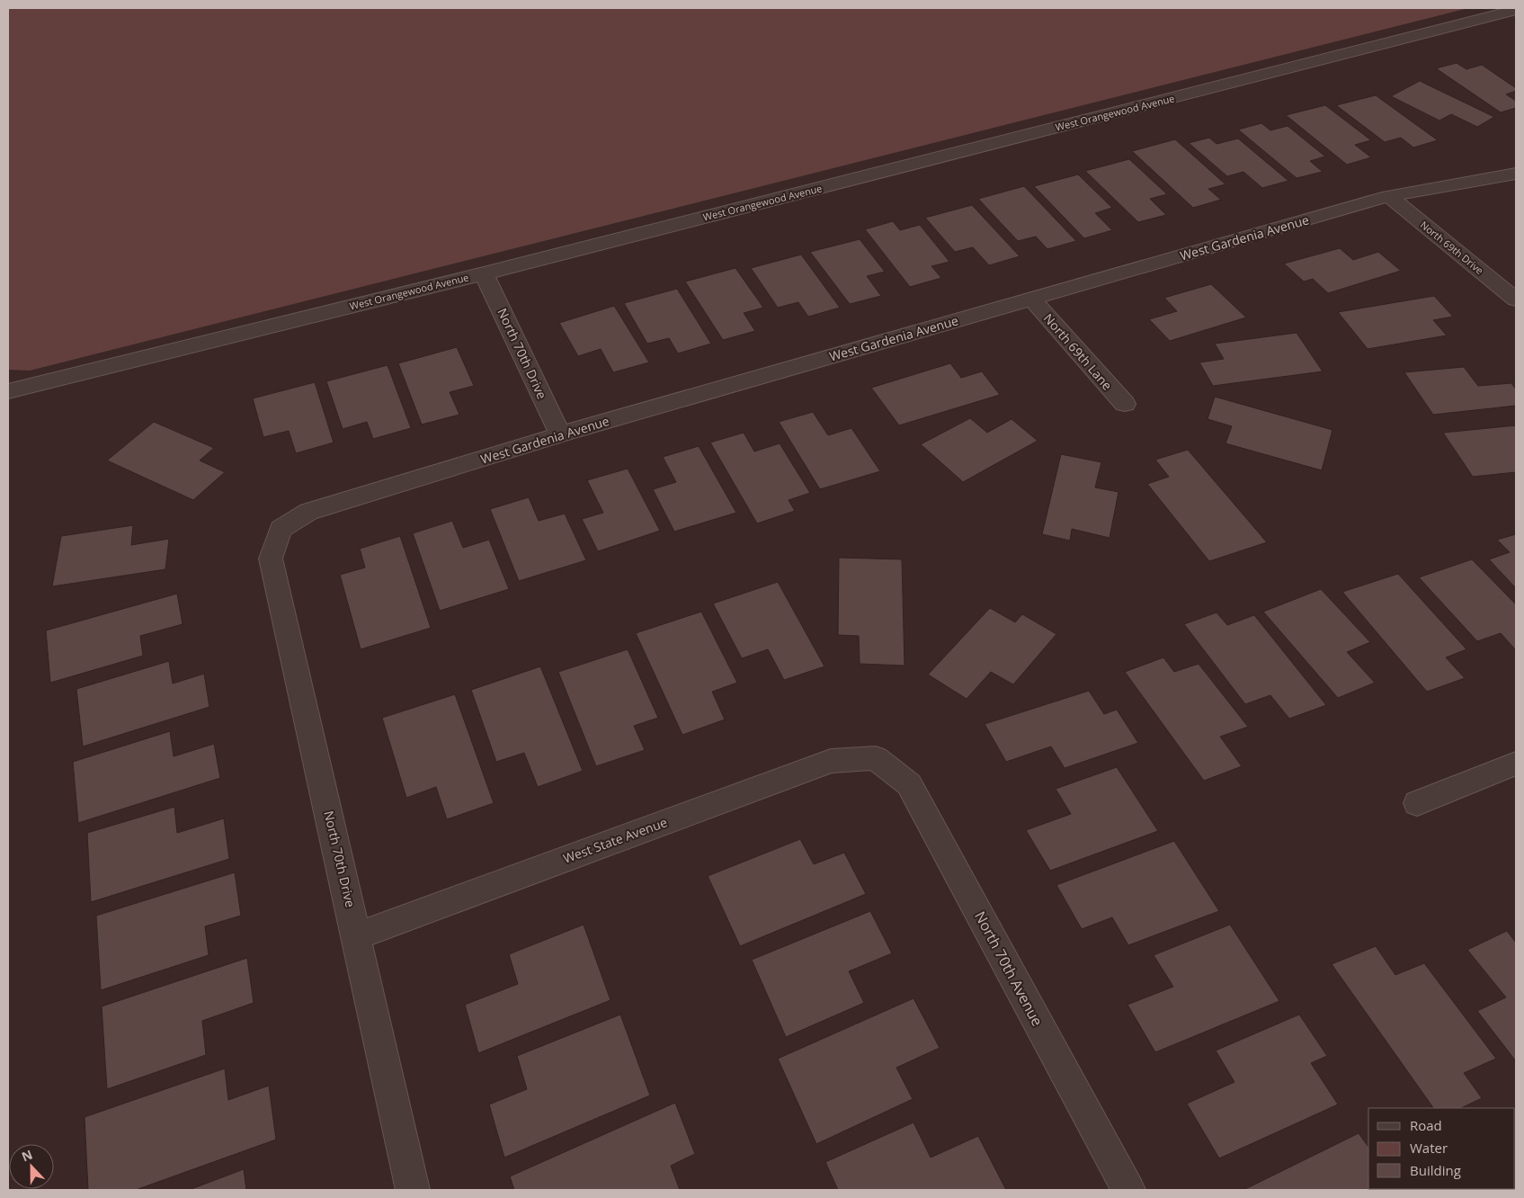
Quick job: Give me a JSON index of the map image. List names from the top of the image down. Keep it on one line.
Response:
{"streets":{"street":["West Orangewood Avenue","West Gardenia Avenue","North 69th Drive","North 69th Lane","North 70th Drive","West State Avenue","North 70th Avenue"]},"crossings":[["West Orangewood Avenue","North 70th Drive"],["West Gardenia Avenue","North 69th Drive"],["West Gardenia Avenue","North 69th Lane"],["West Gardenia Avenue","North 70th Drive"],["North 70th Drive","West State Avenue"],["West State Avenue","North 70th Avenue"]],"legend":["Road","Water","Building"],"north":"top"}
